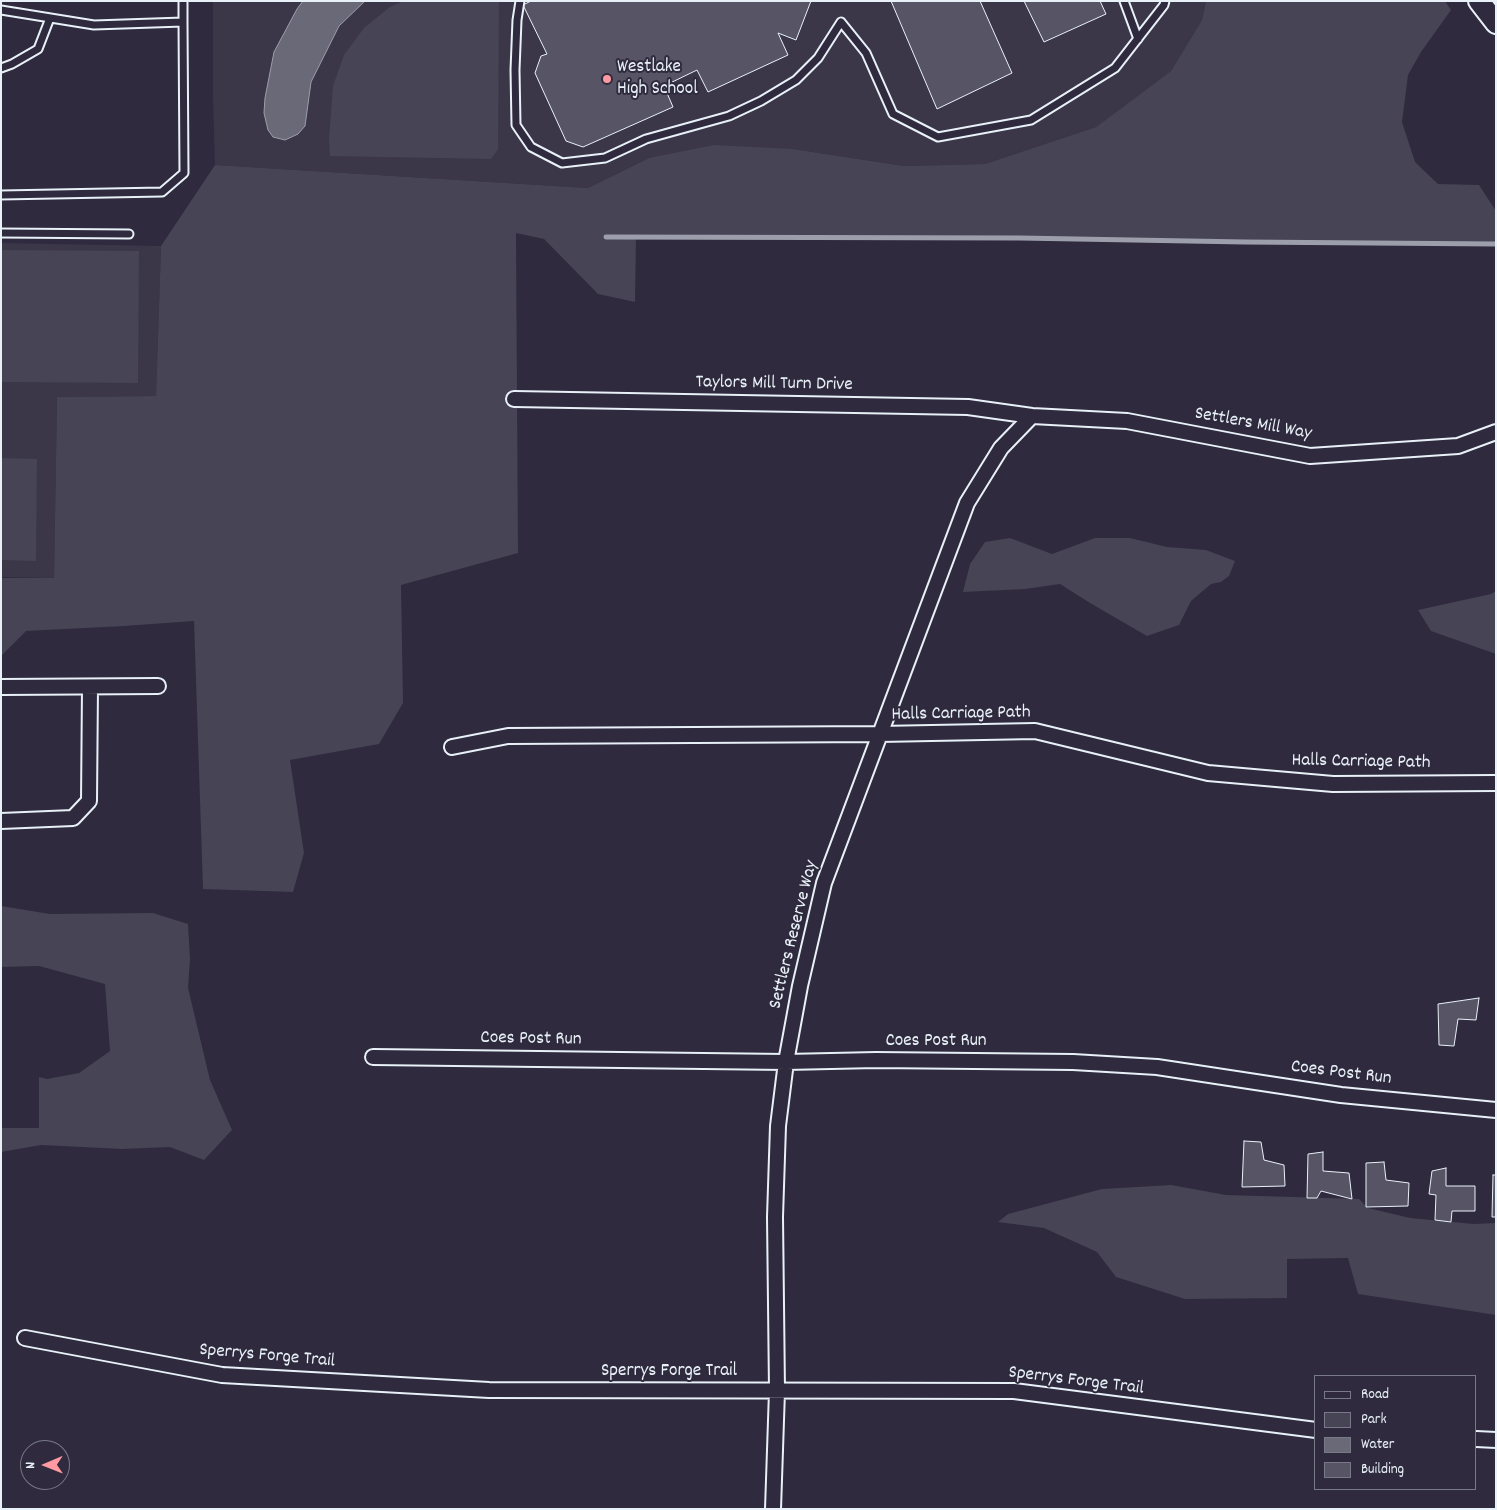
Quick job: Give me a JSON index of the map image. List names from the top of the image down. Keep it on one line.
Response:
{"streets":{"street":["Taylors Mill Turn Drive","Settlers Mill Way","Halls Carriage Path","Settlers Reserve Way","Coes Post Run","Sperrys Forge Trail"]},"crossings":[["Taylors Mill Turn Drive","Settlers Mill Way"],["Taylors Mill Turn Drive","Settlers Reserve Way"],["Settlers Mill Way","Settlers Reserve Way"],["Halls Carriage Path","Settlers Reserve Way"],["Settlers Reserve Way","Coes Post Run"],["Settlers Reserve Way","Sperrys Forge Trail"]],"places":["Westlake High School"],"legend":["Road","Park","Water","Building"],"north":"left"}
